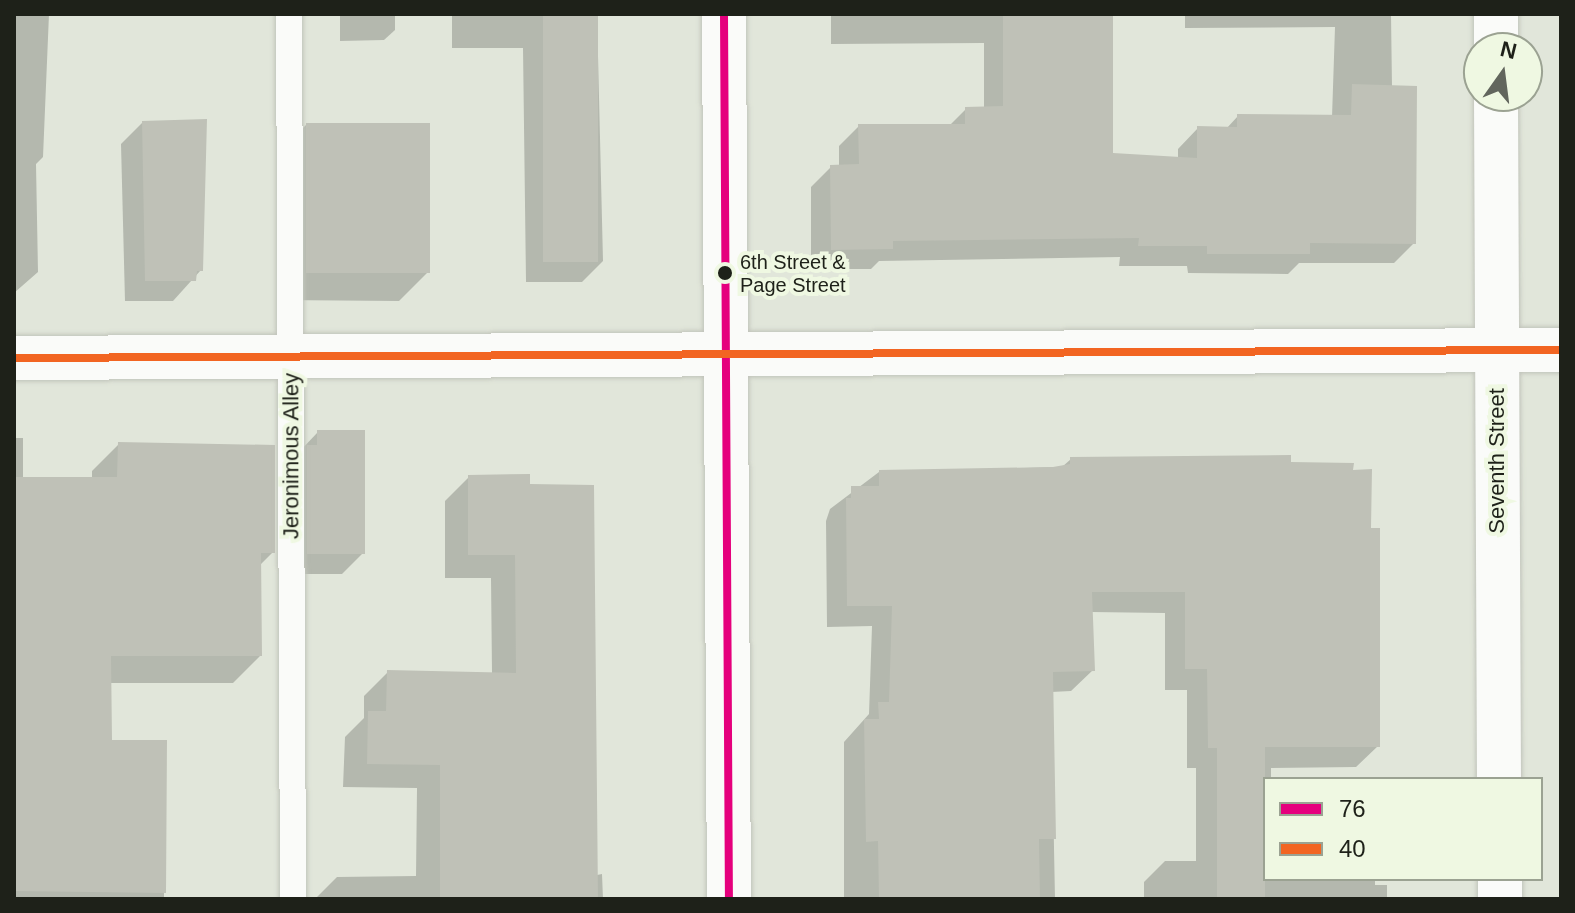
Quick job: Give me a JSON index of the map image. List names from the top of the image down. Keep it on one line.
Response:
{"streets":{"street":["Seventh Street"],"lane":["Jeronimous Alley"]},"places":["6th Street & Page Street"],"lines":["transit line 76","transit line 40"],"legend":["76","40"],"north":"top"}
